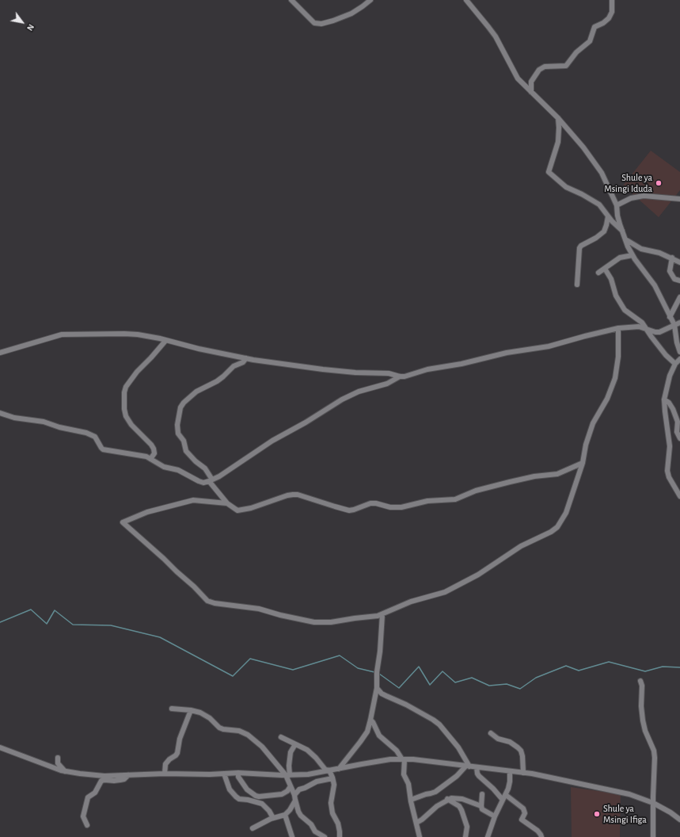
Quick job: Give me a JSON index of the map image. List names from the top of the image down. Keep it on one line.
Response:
{"places":["Shule ya Msingi Iduda","Shule ya Msingi Ifiga"],"north":"bottom right"}
